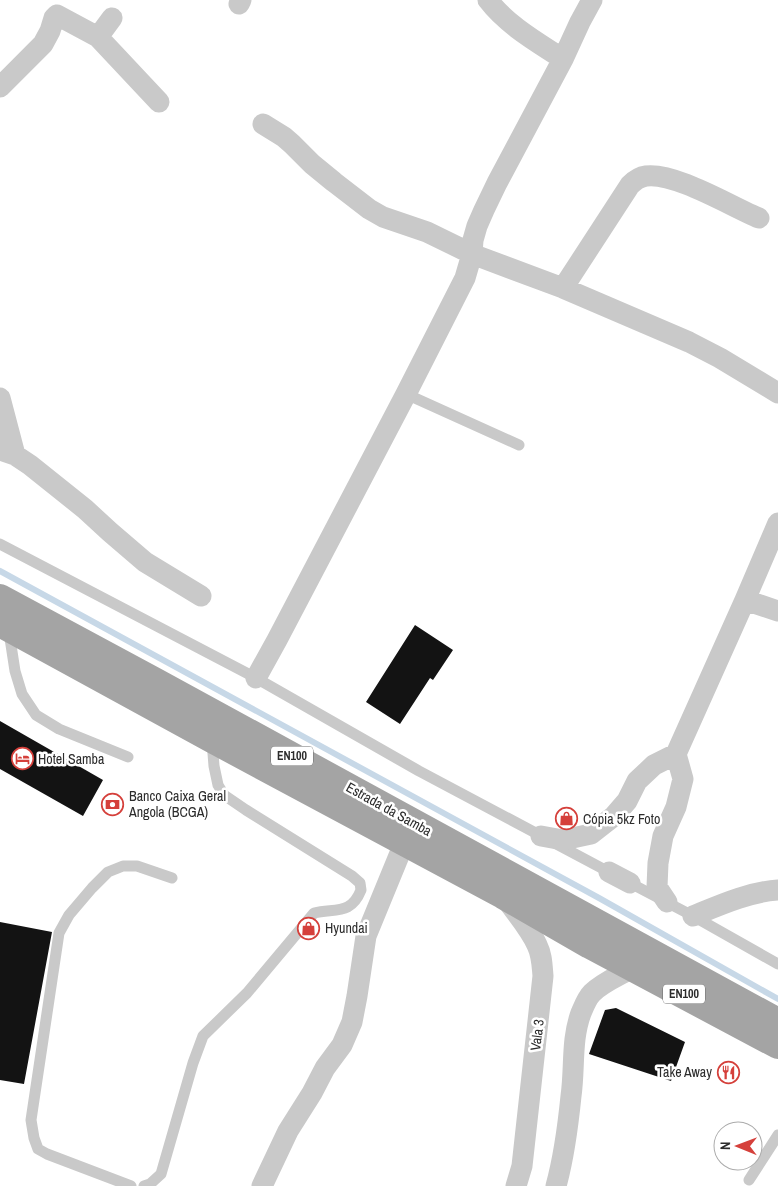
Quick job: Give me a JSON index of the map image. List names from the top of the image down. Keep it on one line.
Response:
{"streets":{"main road":["EN100","Estrada da Samba"],"street":["Vala 3"]},"crossings":[["Estrada da Samba","Vala 3"]],"places":{"hotel":["Hotel Samba"],"bank":["Banco Caixa Geral Angola (BCGA)"],"shop":["Cópia 5kz Foto","Hyundai"],"restaurant":["Take Away"]},"north":"left"}
